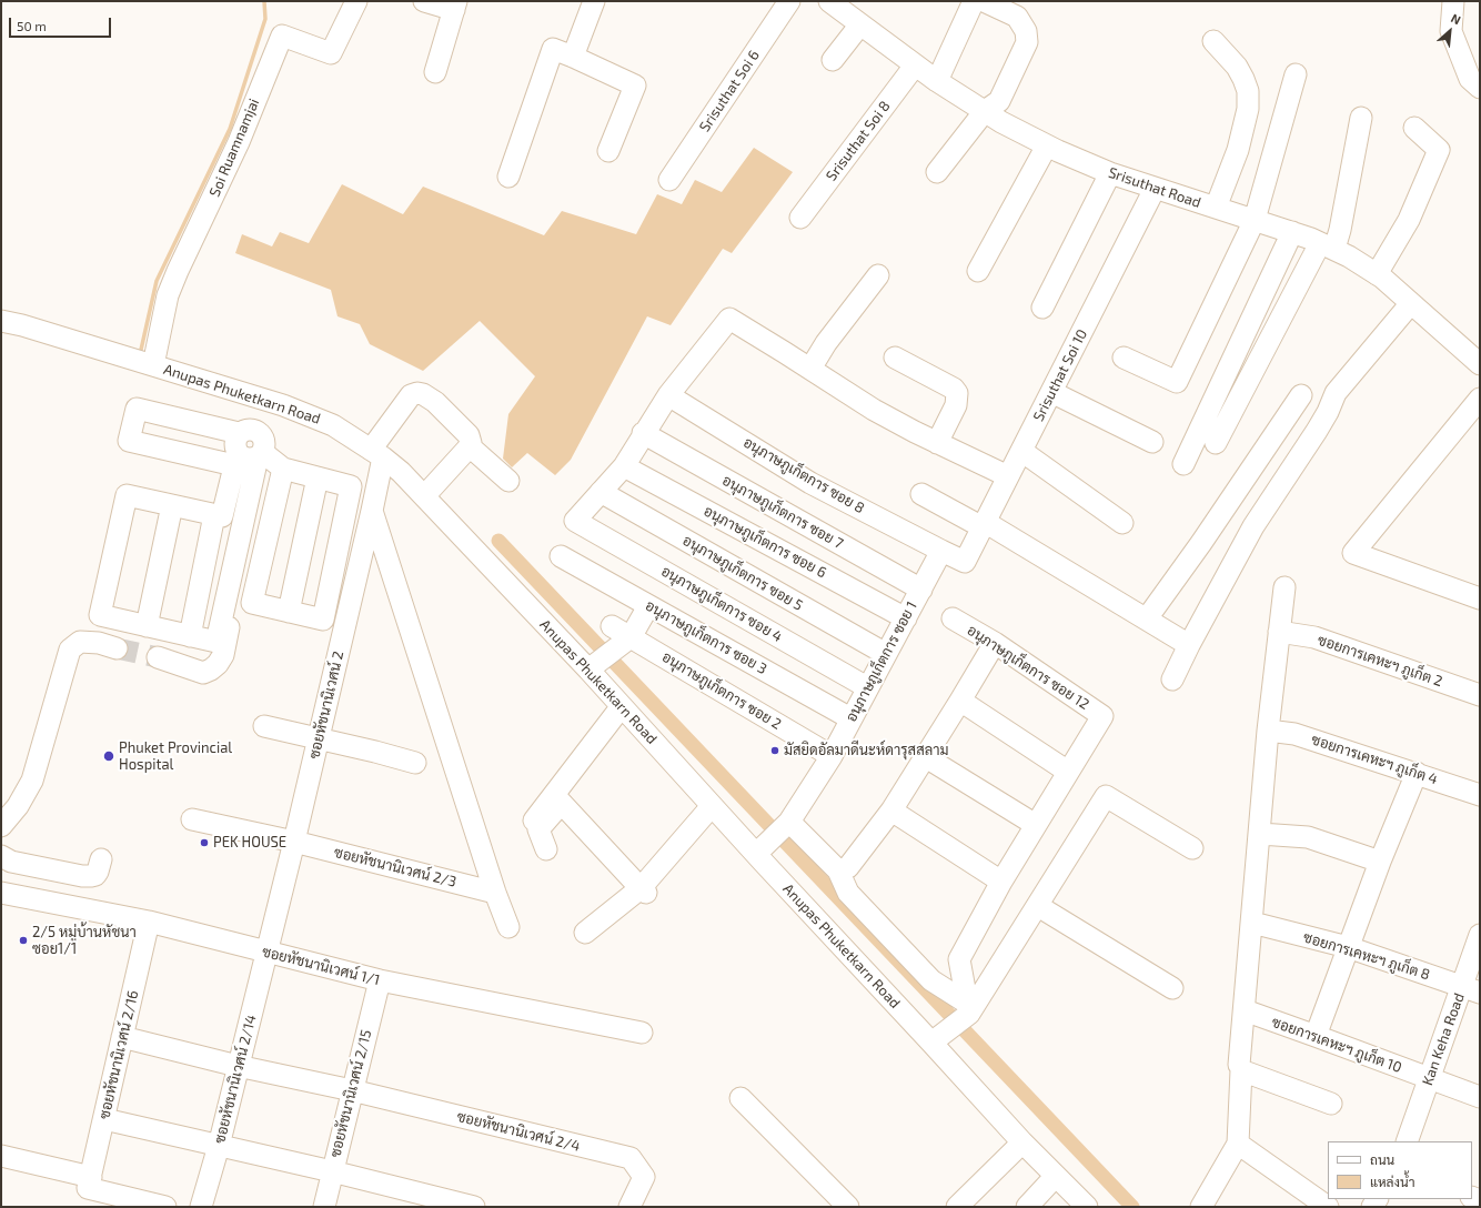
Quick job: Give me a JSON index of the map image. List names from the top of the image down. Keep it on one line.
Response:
{"streets":{"street":["Srisuthat Soi 6","Srisuthat Soi 8","Soi Ruamnamjai","Srisuthat Road","Srisuthat Soi 10","Anupas Phuketkarn Road","อนุภาษภูเก็ตการ ซอย 8","อนุภาษภูเก็ตการ ซอย 7","อนุภาษภูเก็ตการ ซอย 6","อนุภาษภูเก็ตการ ซอย 5","อนุภาษภูเก็ตการ ซอย 4","อนุภาษภูเก็ตการ ซอย 3","ซอยการเคหะฯ ภูเก็ต 2","อนุภาษภูเก็ตการ ซอย 1","อนุภาษภูเก็ตการ ซอย 12","อนุภาษภูเก็ตการ ซอย 2","ซอยหัชนานิเวศน์ 2","ซอยการเคหะฯ ภูเก็ต 4","ซอยหัชนานิเวศน์ 2/3","ซอยการเคหะฯ ภูเก็ต 8","ซอยหัชนานิเวศน์ 1/1","Kan Keha Road","ซอยการเคหะฯ ภูเก็ต 10","ซอยหัชนานิเวศน์ 2/16","ซอยหัชนานิเวศน์ 2/14","ซอยหัชนานิเวศน์ 2/15","ซอยหัชนานิเวศน์ 2/4"]},"crossings":[["Srisuthat Soi 8","Srisuthat Road"],["Soi Ruamnamjai","Anupas Phuketkarn Road"],["Srisuthat Road","Srisuthat Soi 10"],["Srisuthat Soi 10","อนุภาษภูเก็ตการ ซอย 8"],["Srisuthat Soi 10","อนุภาษภูเก็ตการ ซอย 1"],["Anupas Phuketkarn Road","อนุภาษภูเก็ตการ ซอย 1"],["Anupas Phuketkarn Road","ซอยหัชนานิเวศน์ 2"],["อนุภาษภูเก็ตการ ซอย 8","อนุภาษภูเก็ตการ ซอย 1"],["อนุภาษภูเก็ตการ ซอย 7","อนุภาษภูเก็ตการ ซอย 1"],["อนุภาษภูเก็ตการ ซอย 6","อนุภาษภูเก็ตการ ซอย 1"],["อนุภาษภูเก็ตการ ซอย 5","อนุภาษภูเก็ตการ ซอย 4"],["อนุภาษภูเก็ตการ ซอย 5","อนุภาษภูเก็ตการ ซอย 1"],["อนุภาษภูเก็ตการ ซอย 4","อนุภาษภูเก็ตการ ซอย 1"],["อนุภาษภูเก็ตการ ซอย 3","อนุภาษภูเก็ตการ ซอย 1"],["อนุภาษภูเก็ตการ ซอย 1","อนุภาษภูเก็ตการ ซอย 2"],["ซอยหัชนานิเวศน์ 2","ซอยหัชนานิเวศน์ 2/3"],["ซอยหัชนานิเวศน์ 2","ซอยหัชนานิเวศน์ 1/1"],["ซอยหัชนานิเวศน์ 2","ซอยหัชนานิเวศน์ 2/14"],["ซอยการเคหะฯ ภูเก็ต 8","Kan Keha Road"],["ซอยหัชนานิเวศน์ 1/1","ซอยหัชนานิเวศน์ 2/16"],["ซอยหัชนานิเวศน์ 1/1","ซอยหัชนานิเวศน์ 2/14"],["ซอยหัชนานิเวศน์ 1/1","ซอยหัชนานิเวศน์ 2/15"],["Kan Keha Road","ซอยการเคหะฯ ภูเก็ต 10"],["ซอยหัชนานิเวศน์ 2/15","ซอยหัชนานิเวศน์ 2/4"]],"places":["มัสยิดอัลมาดีนะห์ดารุสสลาม","Phuket Provincial Hospital","PEK HOUSE","2/5 หมู่บ้านหัชนา ซอย1/1"],"legend":["ถนน","แหล่งน้ำ"],"scale_bar":"50 m","north":"top right"}
